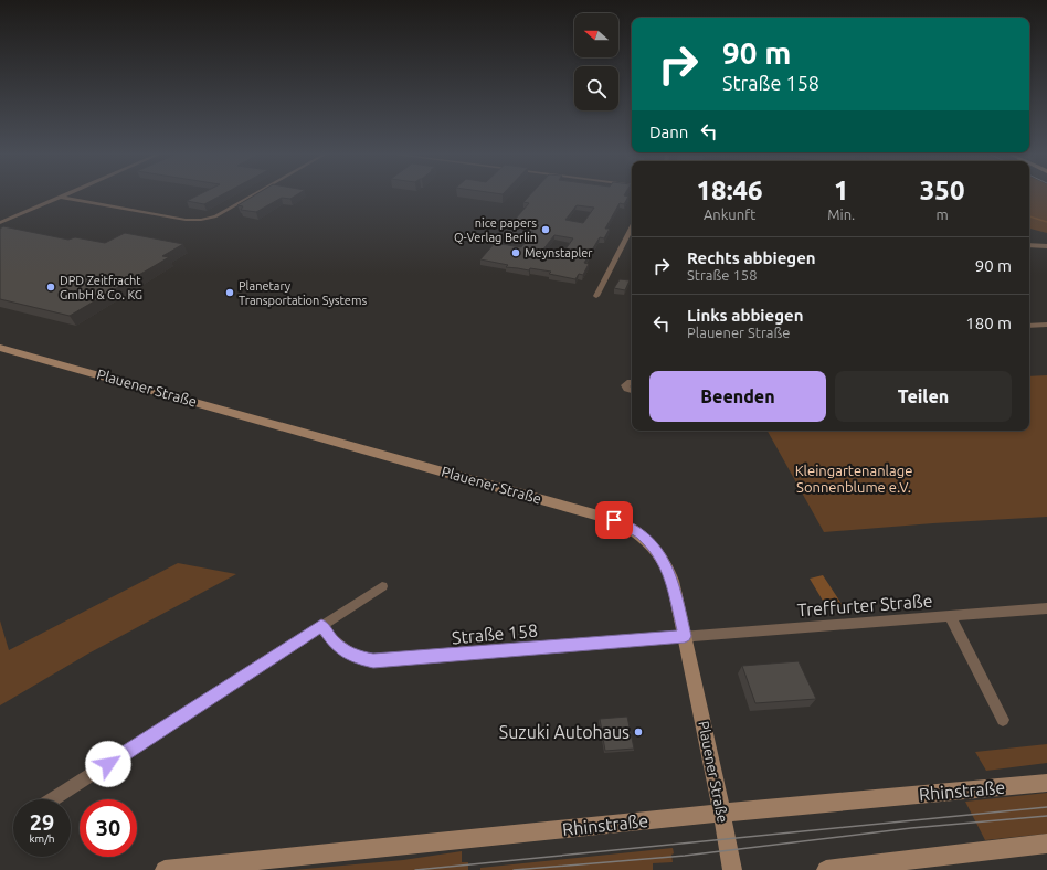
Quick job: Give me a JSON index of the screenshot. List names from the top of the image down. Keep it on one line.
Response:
{"streets":{"street":["Plauener Straße","Treffurter Straße","Straße 158","Rhinstraße"]},"crossings":[["Plauener Straße","Treffurter Straße"],["Plauener Straße","Straße 158"],["Plauener Straße","Rhinstraße"],["Treffurter Straße","Straße 158"]],"parks":["Kleingartenanlage Sonnenblume e.V."],"places":["nice papers Q-Verlag Berlin","Meynstapler","DPD Zeitfracht GmbH & Co. KG","Planetary Transportation Systems","Suzuki Autohaus"],"north":"left","page":{"turn":["90 m","Straße 158"],"then":"Dann","eta":["18:46","Ankunft","1","Min.","350","m"],"list":[{"name":"Rechts abbiegen","note":"Straße 158","value":"90 m"},{"name":"Links abbiegen","note":"Plauener Straße","value":"180 m"}],"buttons":["Beenden","Teilen"],"speed":"29 km/h","limit":"30"}}
